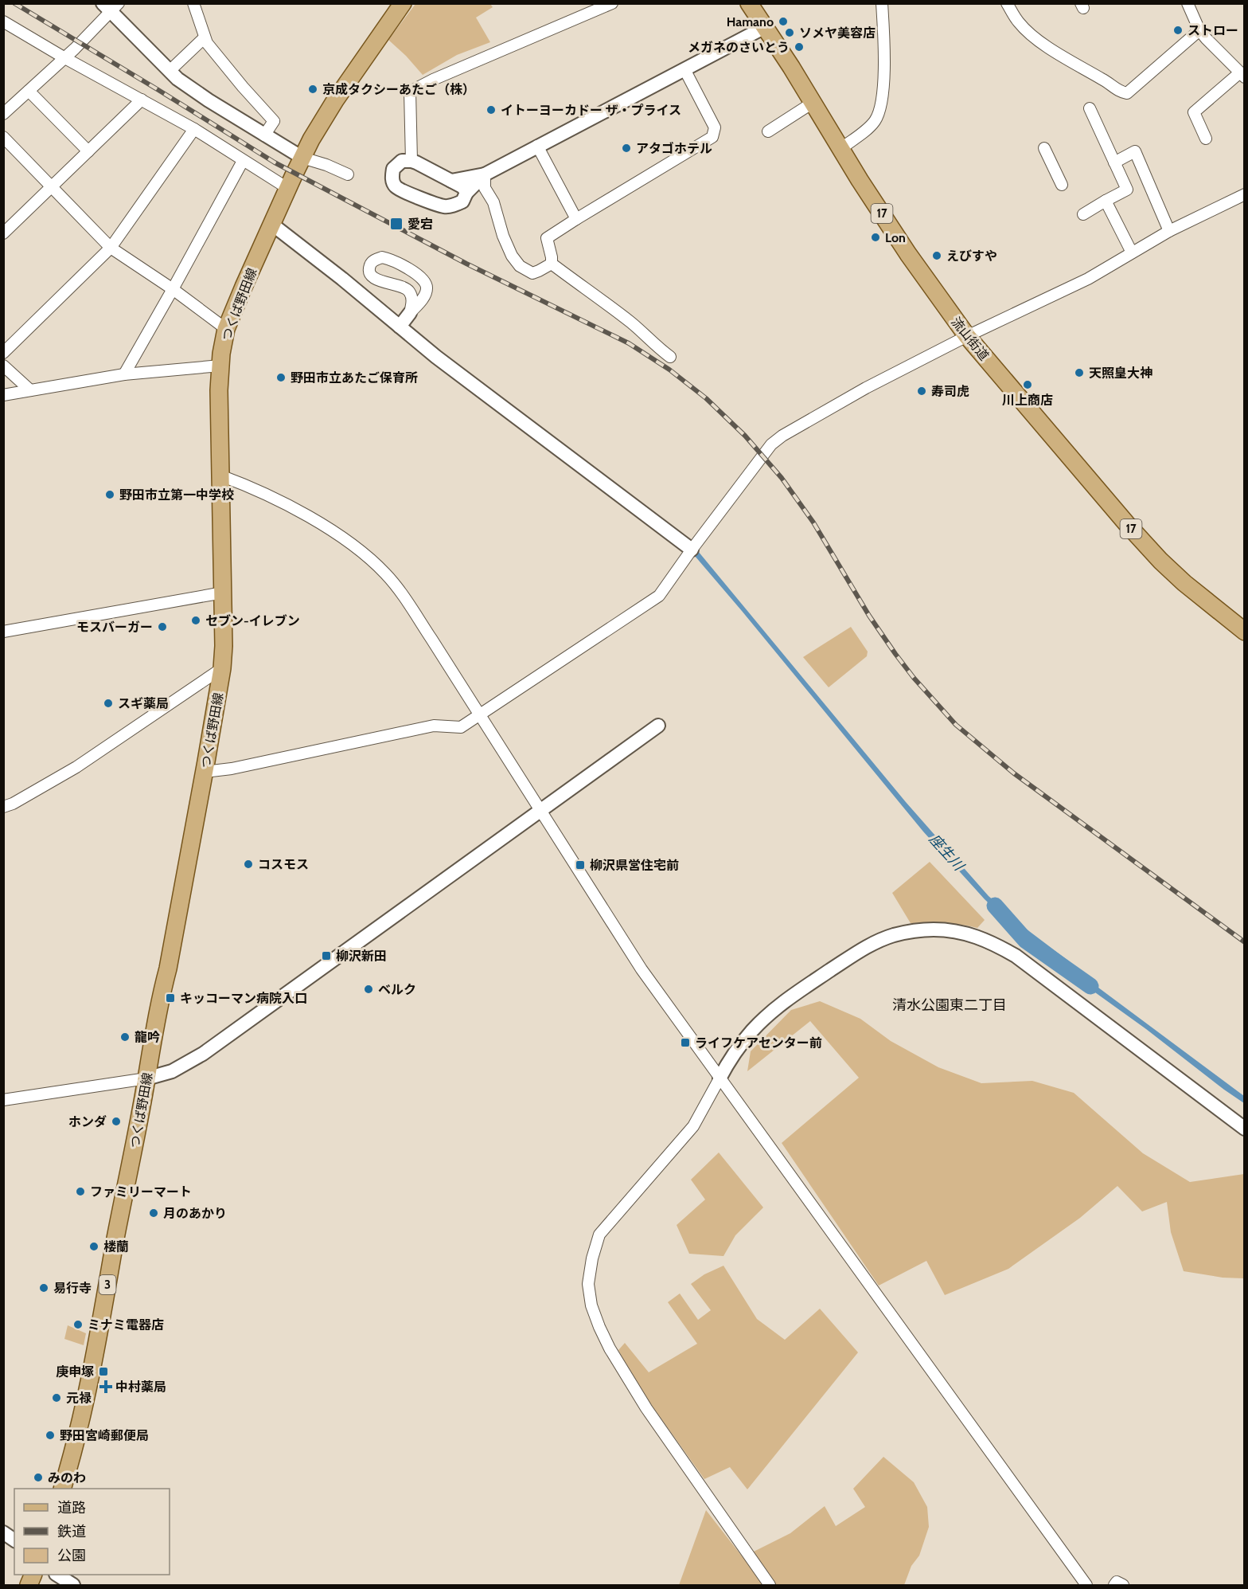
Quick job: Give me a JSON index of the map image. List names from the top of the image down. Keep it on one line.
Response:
{"streets":{"main road":["17","つくば野田線","流山街道","3"]},"districts":["清水公園東二丁目"],"water":["座生川"],"places":{"other":["Hamano","ストロー","ソメヤ美容店","メガネのさいとう","京成タクシーあたご（株）","イトーヨーカドー ザ・プライス","アタゴホテル","Lon","えびすや","天照皇大神","野田市立あたご保育所","川上商店","寿司虎","野田市立第一中学校","セブン-イレブン","モスバーガー","スギ薬局","コスモス","ベルク","龍吟","ホンダ","ファミリーマート","月のあかり","楼蘭","易行寺","ミナミ電器店","元禄","野田宮崎郵便局","みのわ"],"transit":["愛宕","柳沢県営住宅前","柳沢新田","キッコーマン病院入口","ライフケアセンター前","庚申塚"],"health":["中村薬局"]},"legend":["道路","鉄道","公園"]}
